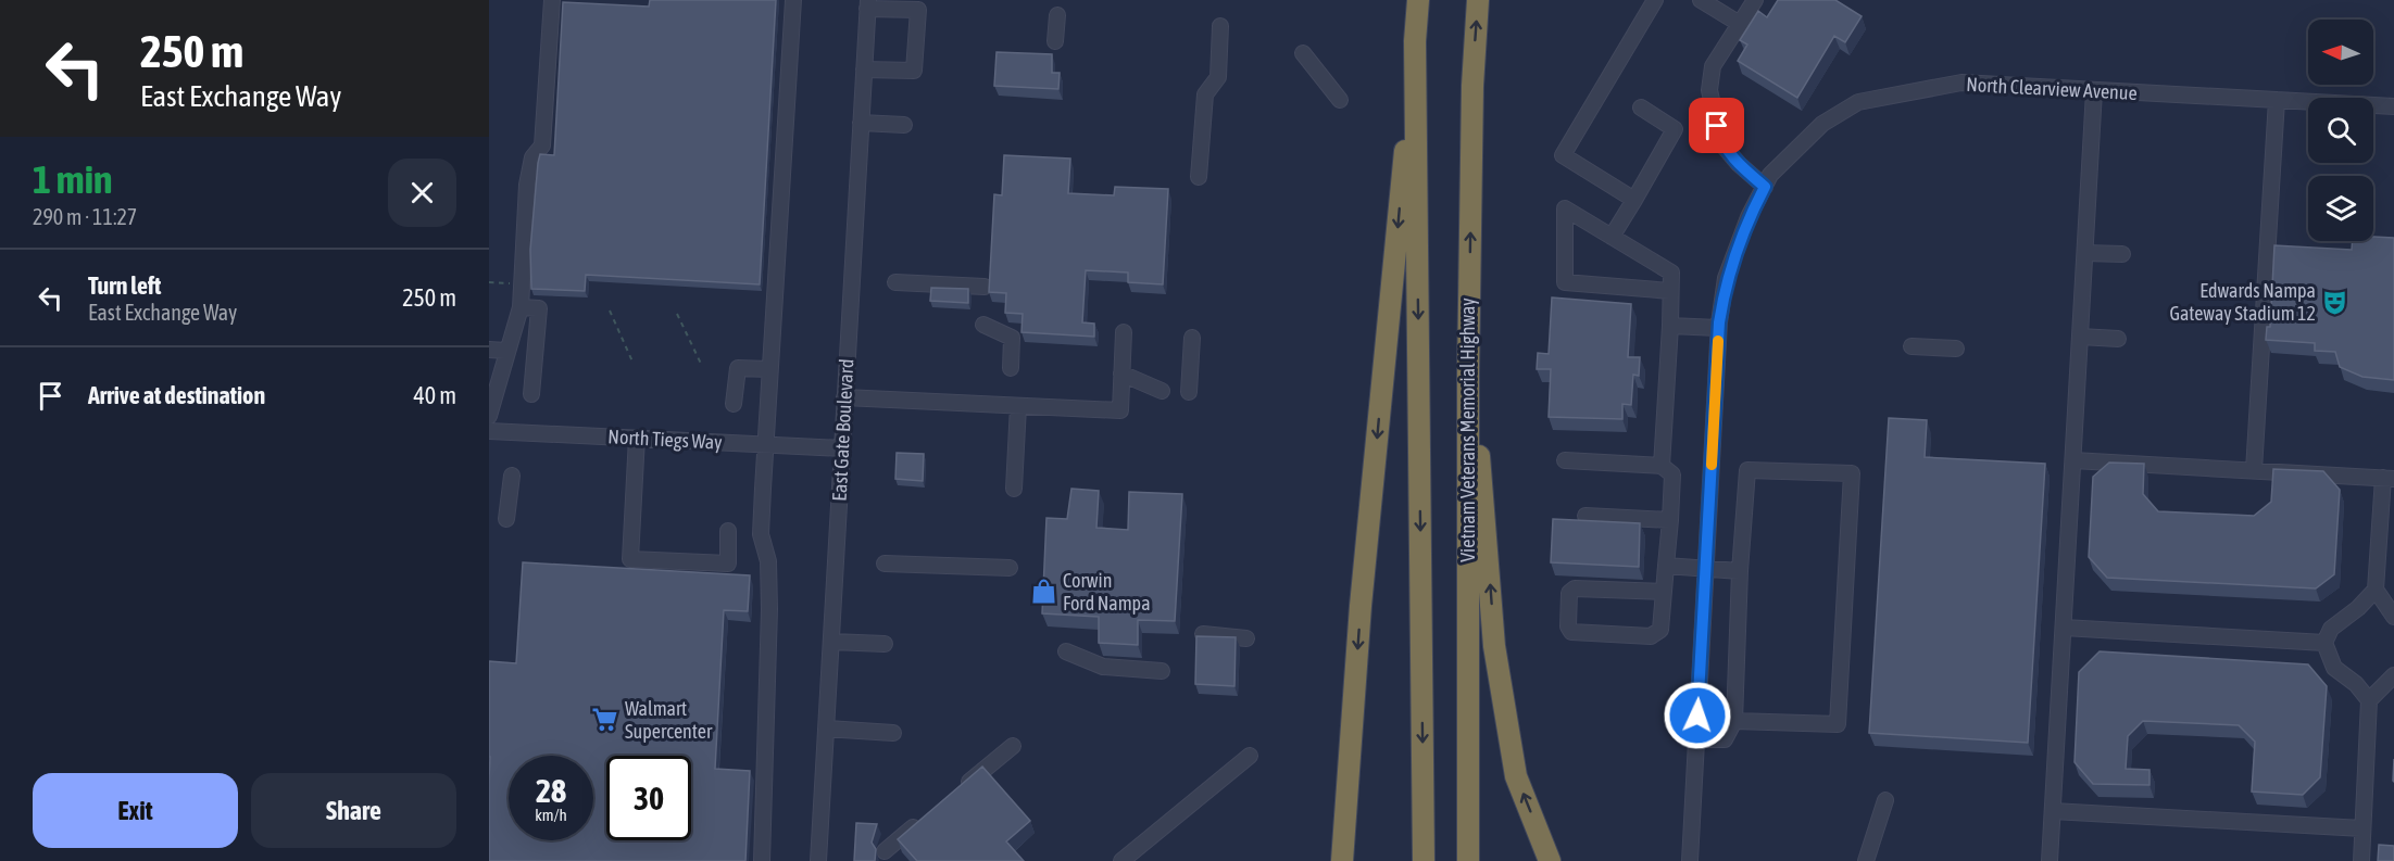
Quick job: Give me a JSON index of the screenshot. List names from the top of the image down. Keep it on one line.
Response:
{"streets":{"highway":["Vietnam Veterans Memorial Highway"],"street":["North Clearview Avenue","East Gate Boulevard","North Tiegs Way"]},"crossings":[["East Gate Boulevard","North Tiegs Way"]],"places":{"theatre":["Edwards Nampa Gateway Stadium 12"],"shop":["Corwin Ford Nampa"],"supermarket":["Walmart Supercenter"]},"north":"left","page":{"turn":["250 m","East Exchange Way"],"heading":["1 min","290 m · 11:27"],"list":[{"name":"Turn left","note":"East Exchange Way","value":"250 m"},{"name":"Arrive at destination","value":"40 m"}],"speed":"28 km/h","limit":"30","buttons":["Exit","Share"]}}
